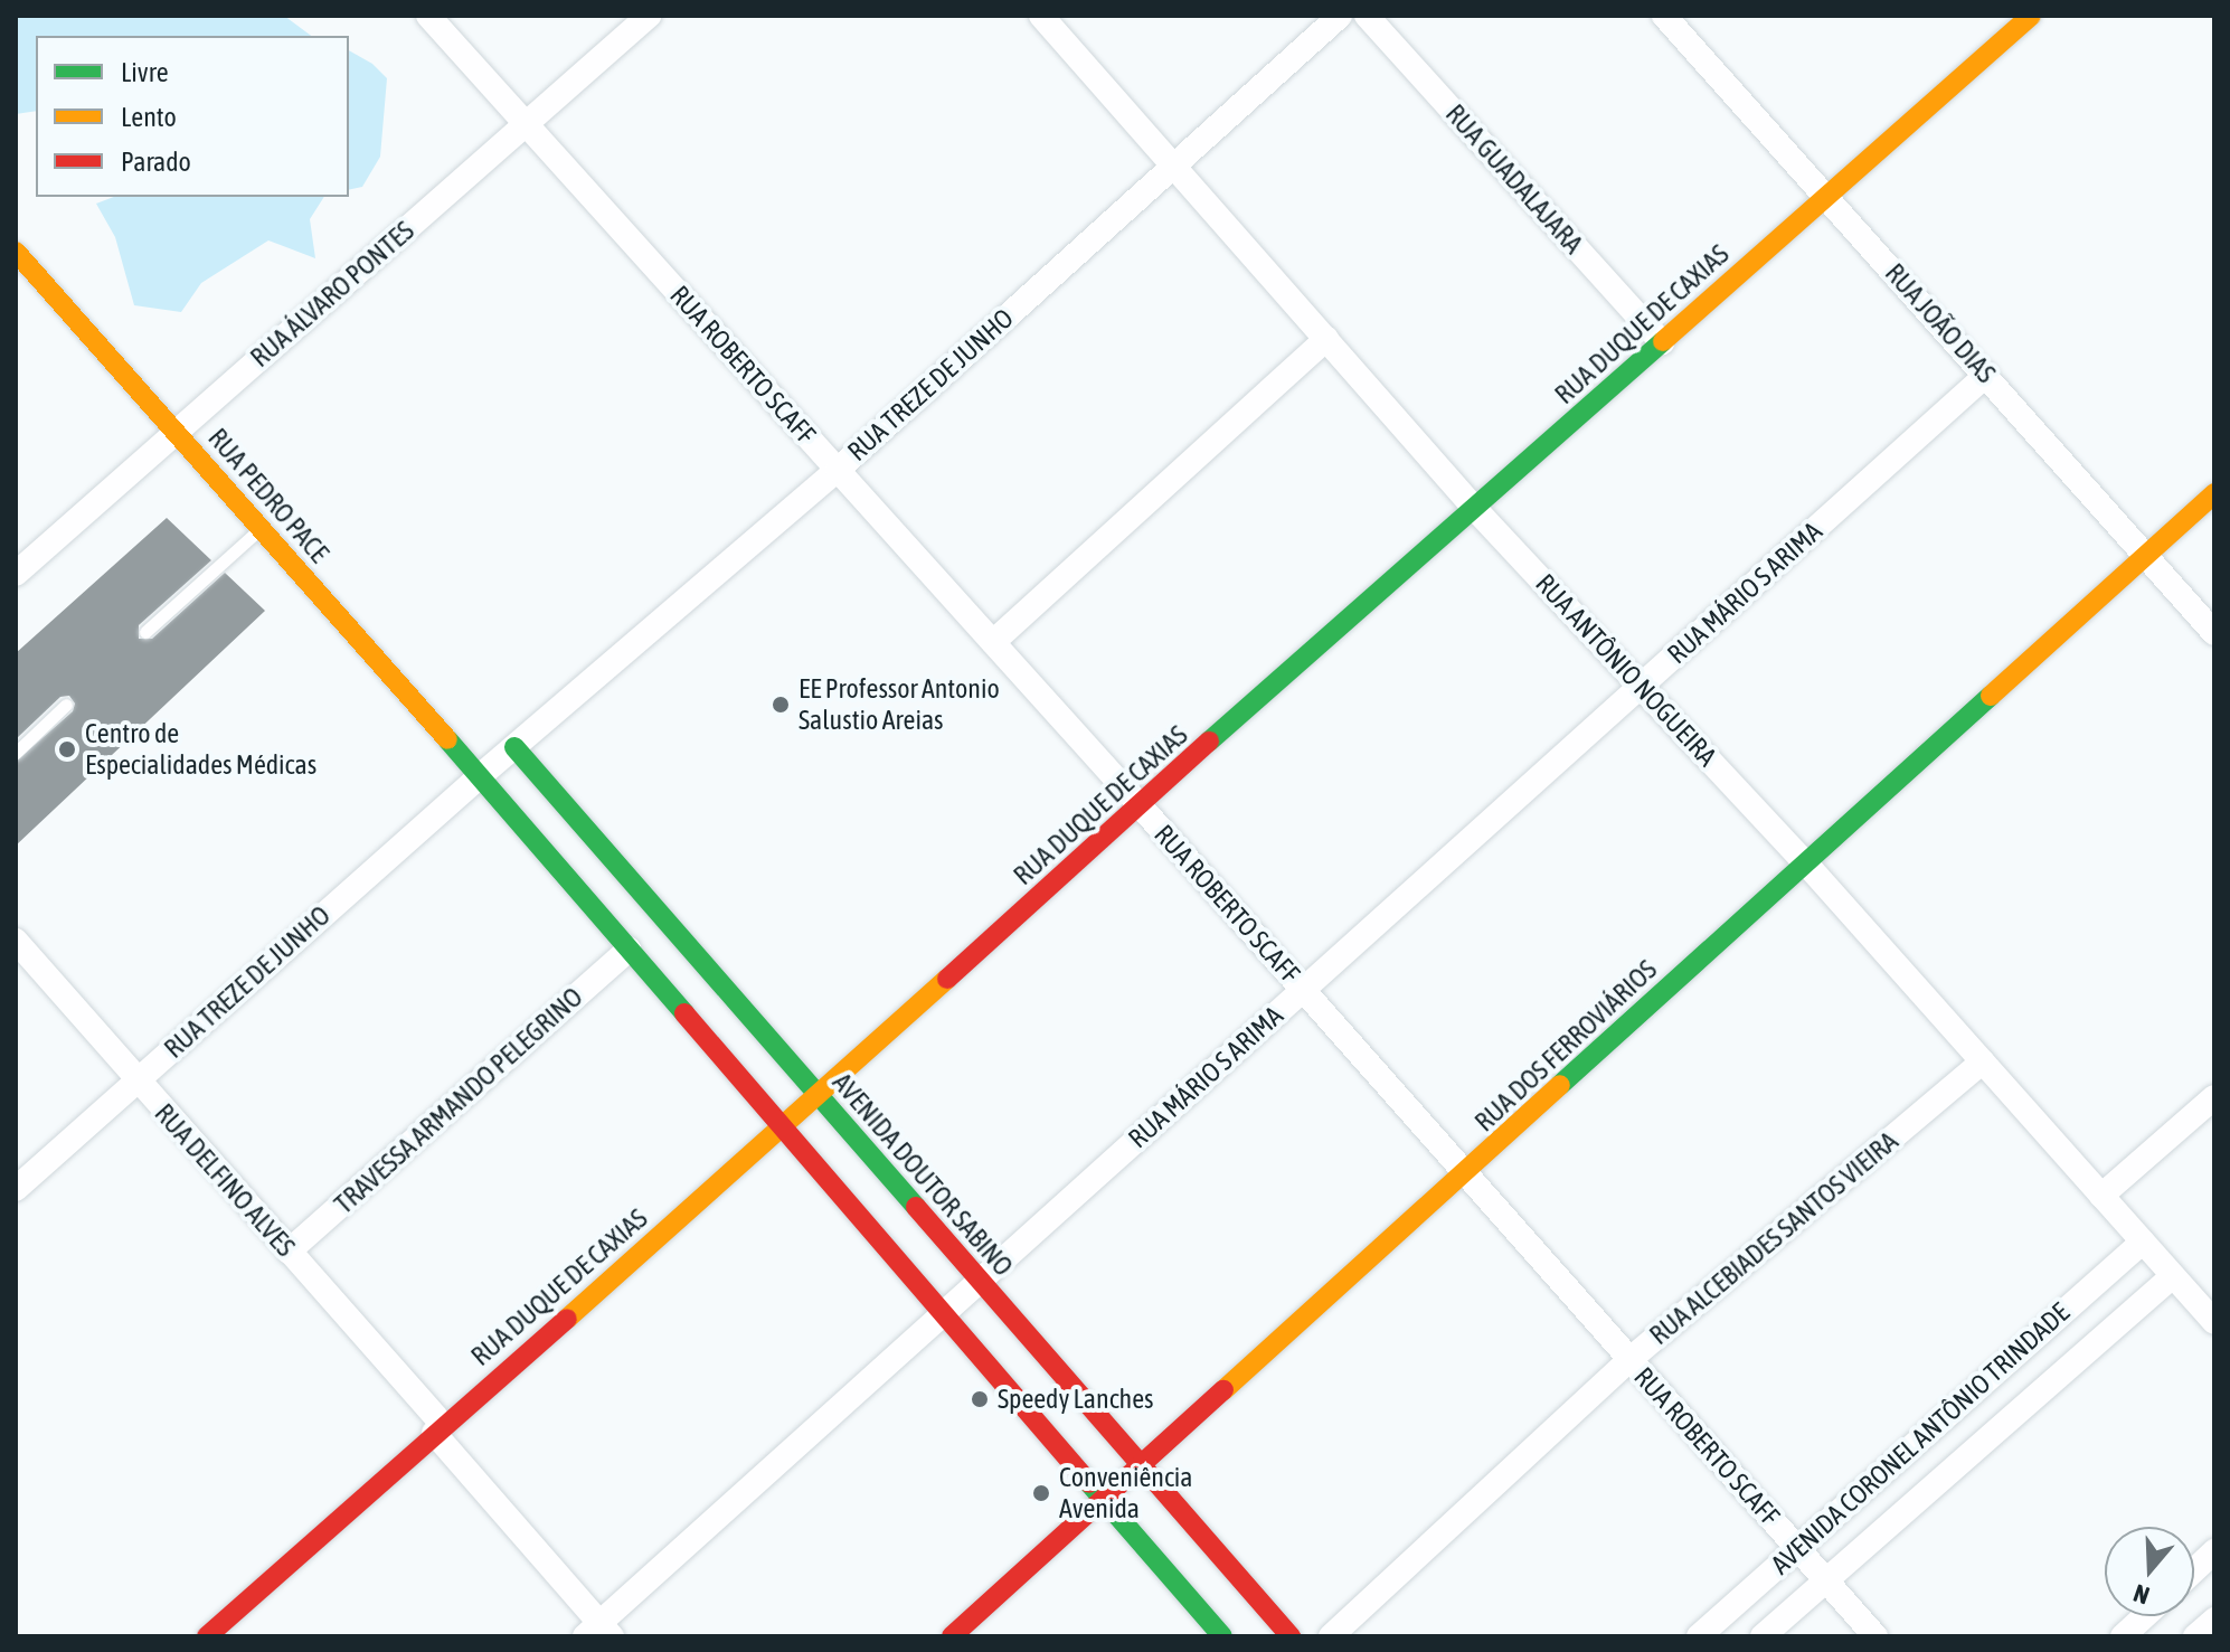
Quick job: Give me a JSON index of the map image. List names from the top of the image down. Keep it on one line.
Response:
{"streets":{"main road":["RUA DUQUE DE CAXIAS","RUA PEDRO PACE","RUA DOS FERROVIÁRIOS","AVENIDA DOUTOR SABINO"],"street":["RUA GUADALAJARA","RUA ÁLVARO PONTES","RUA JOÃO DIAS","RUA ROBERTO SCAFF","RUA TREZE DE JUNHO","RUA MÁRIO S ARIMA","RUA ANTÔNIO NOGUEIRA","TRAVESSA ARMANDO PELEGRINO","RUA DELFINO ALVES","RUA ALCEBIADES SANTOS VIEIRA","AVENIDA CORONEL ANTÔNIO TRINDADE"]},"crossings":[["RUA GUADALAJARA","RUA DUQUE DE CAXIAS"],["RUA ÁLVARO PONTES","RUA ROBERTO SCAFF"],["RUA ÁLVARO PONTES","RUA PEDRO PACE"],["RUA JOÃO DIAS","RUA DUQUE DE CAXIAS"],["RUA JOÃO DIAS","RUA MÁRIO S ARIMA"],["RUA JOÃO DIAS","RUA DOS FERROVIÁRIOS"],["RUA DUQUE DE CAXIAS","RUA ROBERTO SCAFF"],["RUA DUQUE DE CAXIAS","RUA ANTÔNIO NOGUEIRA"],["RUA DUQUE DE CAXIAS","AVENIDA DOUTOR SABINO"],["RUA DUQUE DE CAXIAS","RUA DELFINO ALVES"],["RUA ROBERTO SCAFF","RUA TREZE DE JUNHO"],["RUA ROBERTO SCAFF","RUA MÁRIO S ARIMA"],["RUA ROBERTO SCAFF","RUA DOS FERROVIÁRIOS"],["RUA ROBERTO SCAFF","RUA ALCEBIADES SANTOS VIEIRA"],["RUA ROBERTO SCAFF","AVENIDA CORONEL ANTÔNIO TRINDADE"],["RUA TREZE DE JUNHO","RUA PEDRO PACE"],["RUA TREZE DE JUNHO","RUA ANTÔNIO NOGUEIRA"],["RUA TREZE DE JUNHO","AVENIDA DOUTOR SABINO"],["RUA TREZE DE JUNHO","RUA DELFINO ALVES"],["RUA MÁRIO S ARIMA","RUA ANTÔNIO NOGUEIRA"],["RUA MÁRIO S ARIMA","AVENIDA DOUTOR SABINO"],["RUA MÁRIO S ARIMA","RUA DELFINO ALVES"],["RUA ANTÔNIO NOGUEIRA","RUA DOS FERROVIÁRIOS"],["RUA ANTÔNIO NOGUEIRA","RUA ALCEBIADES SANTOS VIEIRA"],["RUA ANTÔNIO NOGUEIRA","AVENIDA CORONEL ANTÔNIO TRINDADE"],["RUA DOS FERROVIÁRIOS","AVENIDA DOUTOR SABINO"],["TRAVESSA ARMANDO PELEGRINO","RUA DELFINO ALVES"]],"places":["EE Professor Antonio Salustio Areias","Centro de Especialidades Médicas","Speedy Lanches","Conveniência Avenida"],"legend":["Livre","Lento","Parado"],"north":"bottom"}
